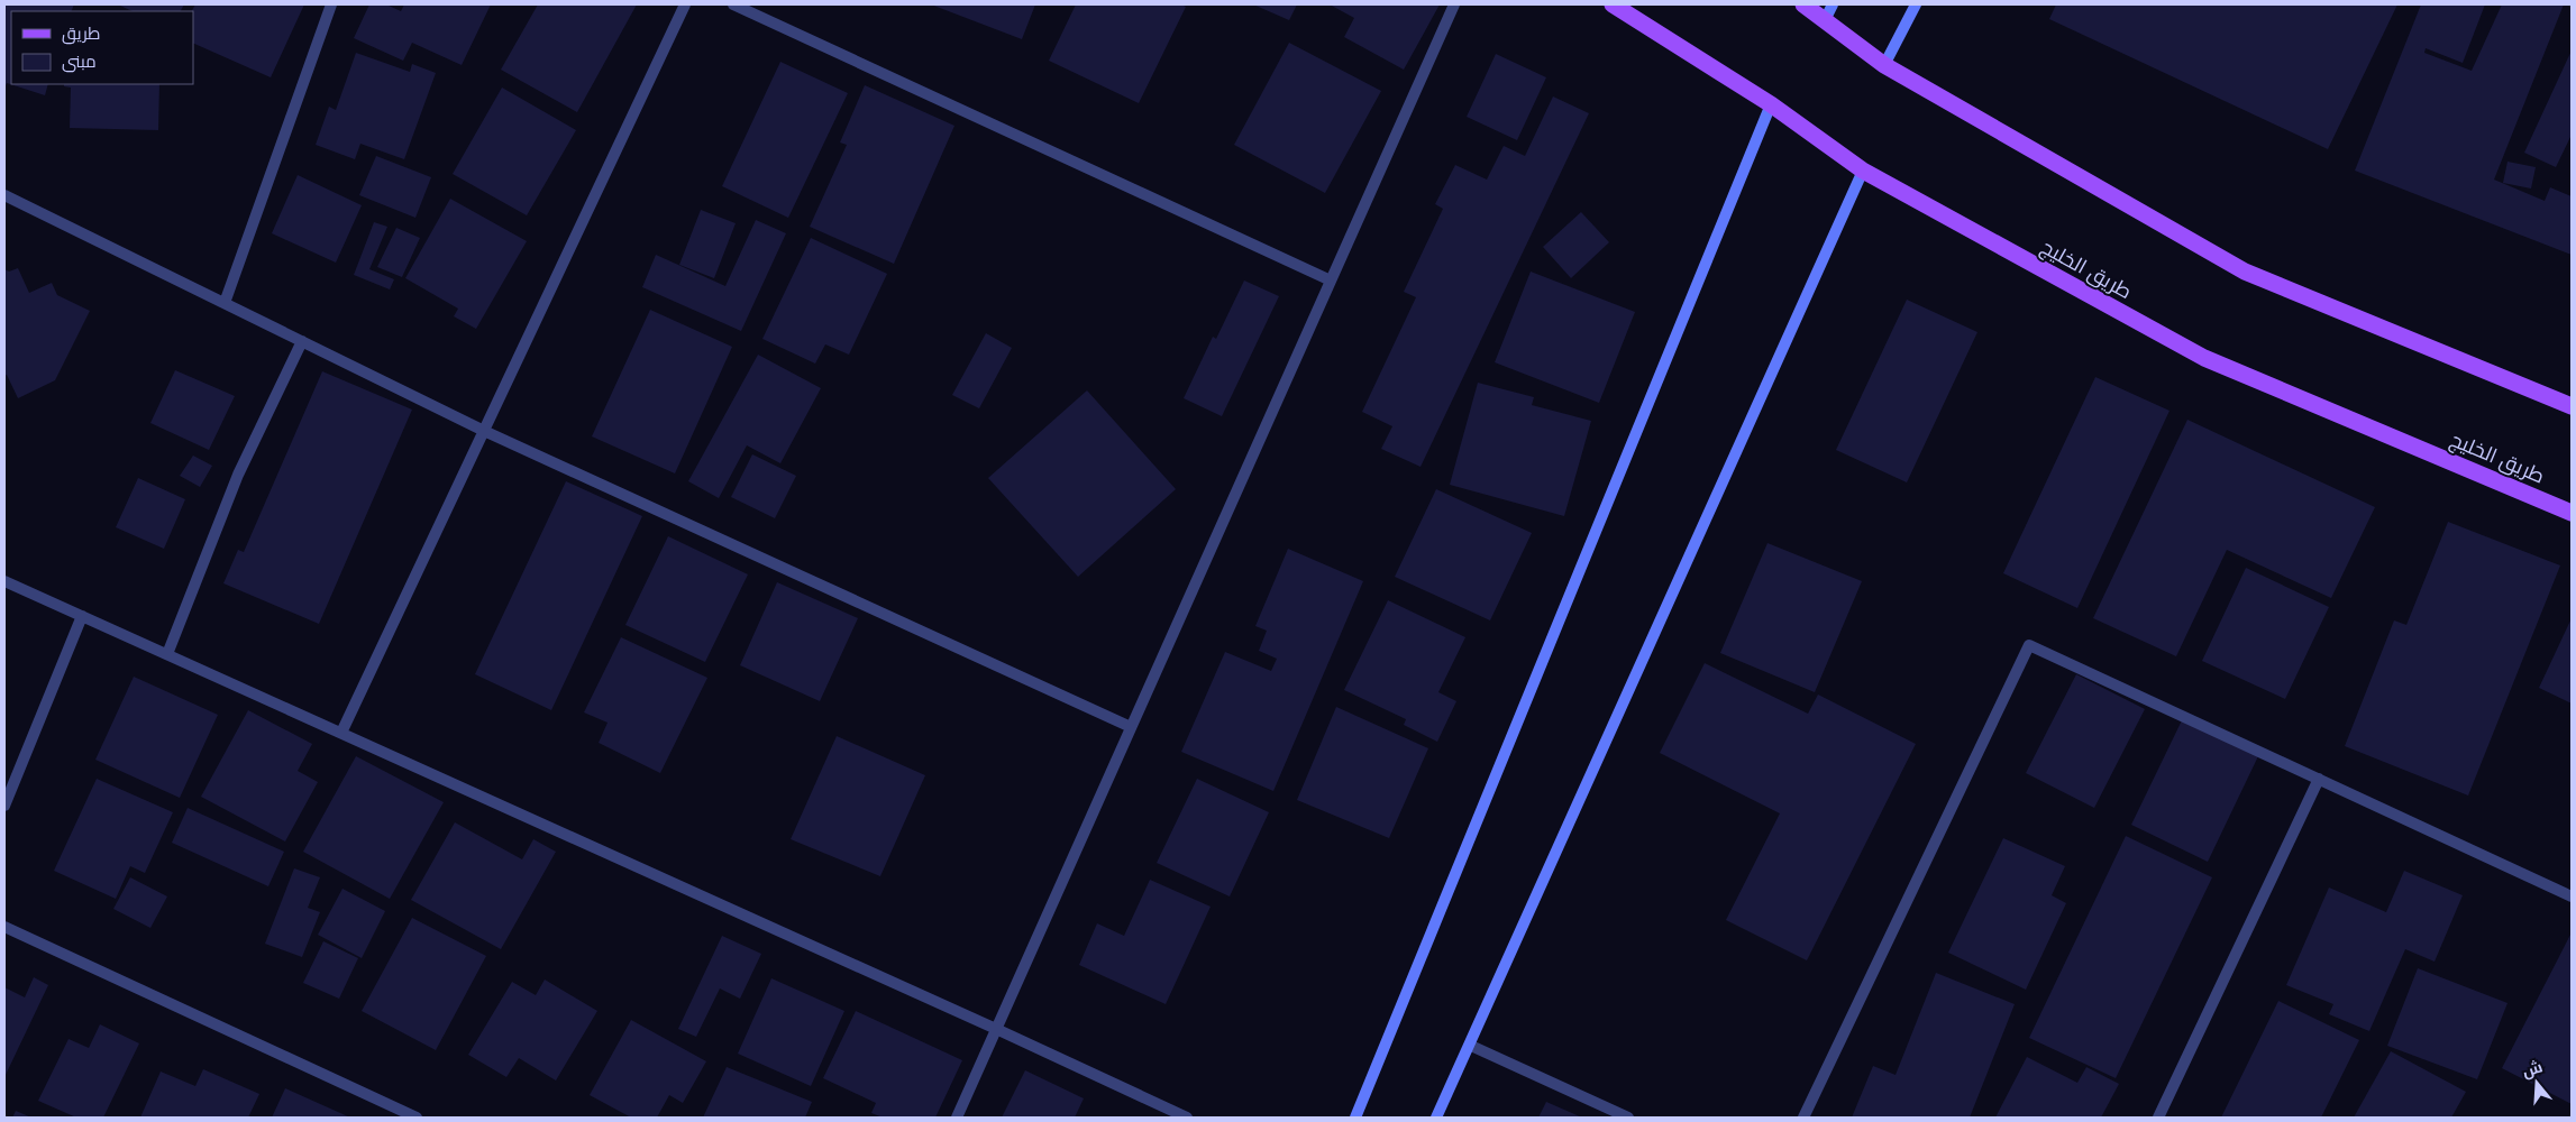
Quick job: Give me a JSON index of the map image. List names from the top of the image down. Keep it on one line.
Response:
{"streets":{"main road":["طريق الخليج"]},"legend":["طريق","مبنى"],"north":"top"}
